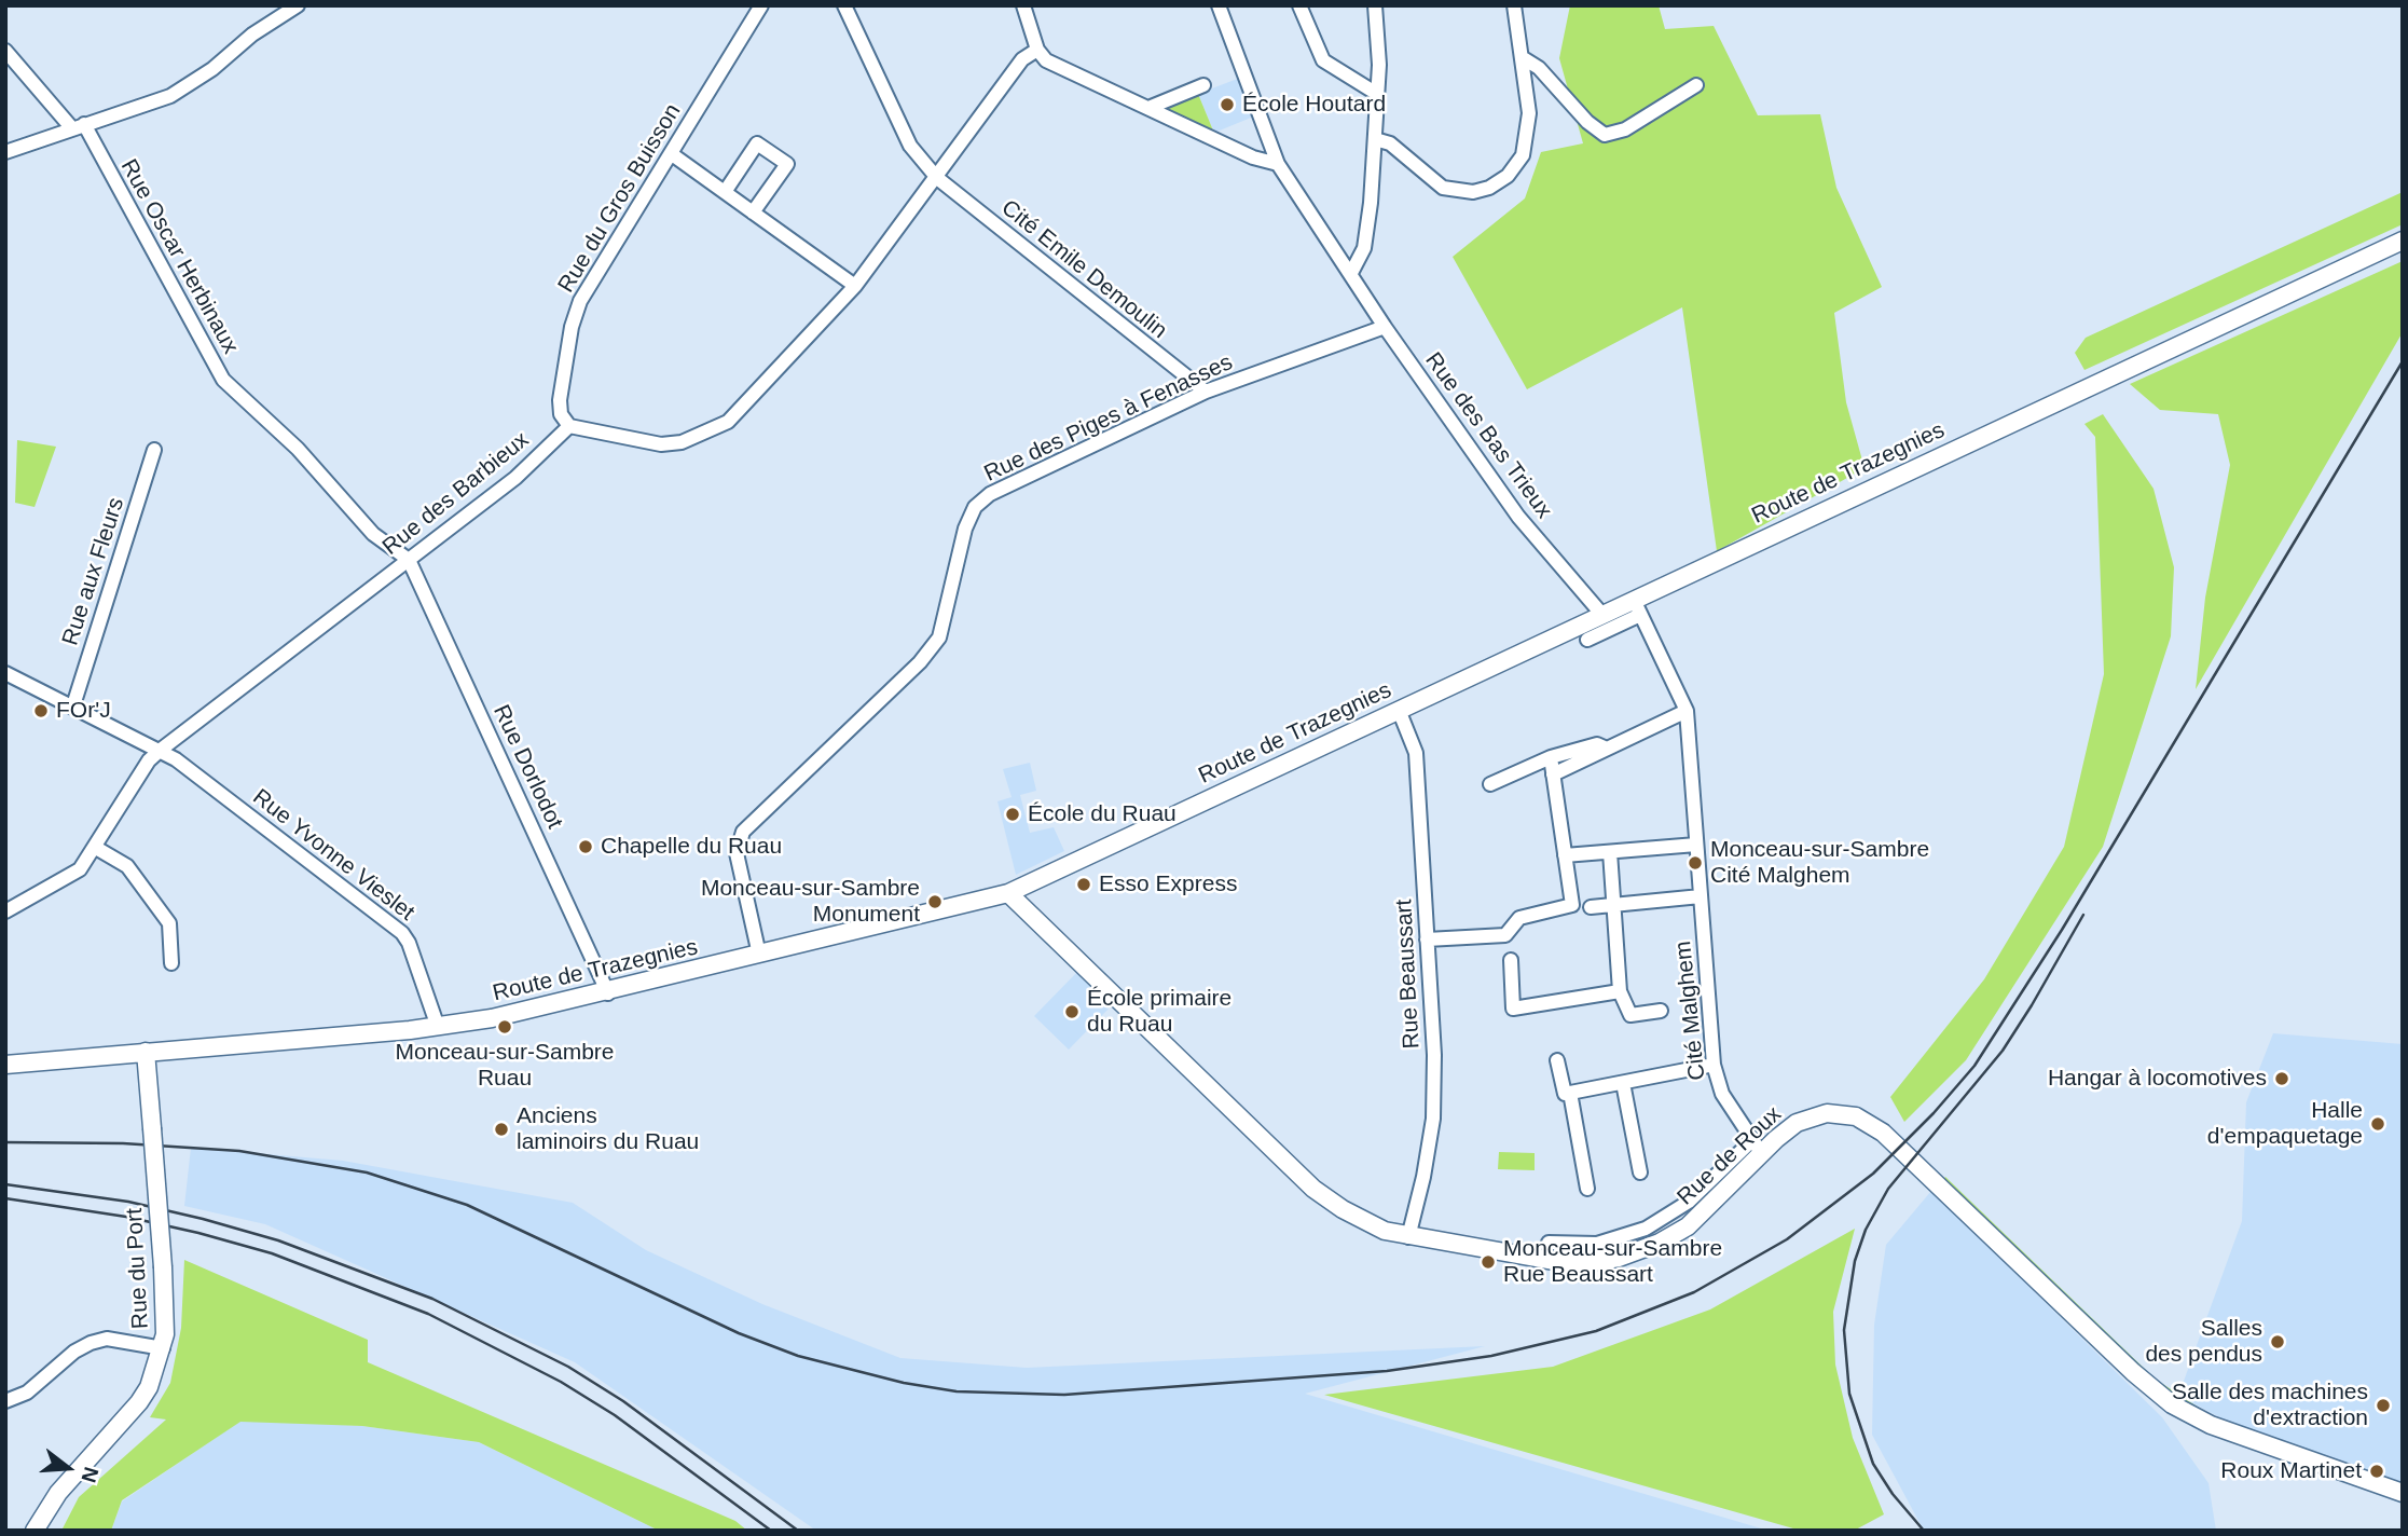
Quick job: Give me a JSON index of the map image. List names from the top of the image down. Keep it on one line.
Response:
{"streets":{"main road":["Route de Trazegnies","Rue de Roux","Rue du Port"],"street":["Rue du Gros Buisson","Rue Oscar Herbinaux","Cité Emile Demoulin","Rue des Piges à Fenasses","Rue des Bas Trieux","Rue des Barbieux","Rue aux Fleurs","Rue Dorlodot","Rue Yvonne Vieslet","Rue Beaussart","Cité Malghem"]},"crossings":[["Rue du Gros Buisson","Rue des Barbieux"],["Rue Oscar Herbinaux","Rue des Barbieux"],["Rue Oscar Herbinaux","Rue Dorlodot"],["Cité Emile Demoulin","Rue des Piges à Fenasses"],["Rue des Piges à Fenasses","Rue des Bas Trieux"],["Rue des Piges à Fenasses","Route de Trazegnies"],["Rue des Bas Trieux","Route de Trazegnies"],["Route de Trazegnies","Rue Dorlodot"],["Route de Trazegnies","Rue Yvonne Vieslet"],["Route de Trazegnies","Rue Beaussart"],["Route de Trazegnies","Cité Malghem"],["Route de Trazegnies","Rue de Roux"],["Route de Trazegnies","Rue du Port"],["Rue des Barbieux","Rue Dorlodot"],["Rue des Barbieux","Rue Yvonne Vieslet"],["Rue aux Fleurs","Rue Yvonne Vieslet"],["Rue Beaussart","Rue de Roux"],["Cité Malghem","Rue de Roux"]],"places":["École Houtard","FOr'J","École du Ruau","Chapelle du Ruau","Monceau-sur-Sambre Cité Malghem","Esso Express","Monceau-sur-Sambre Monument","École primaire du Ruau","Monceau-sur-Sambre Ruau","Hangar à locomotives","Halle d'empaquetage","Anciens laminoirs du Ruau","Monceau-sur-Sambre Rue Beaussart","Salles des pendus","Salle des machines d'extraction","Roux Martinet"],"north":"right"}
